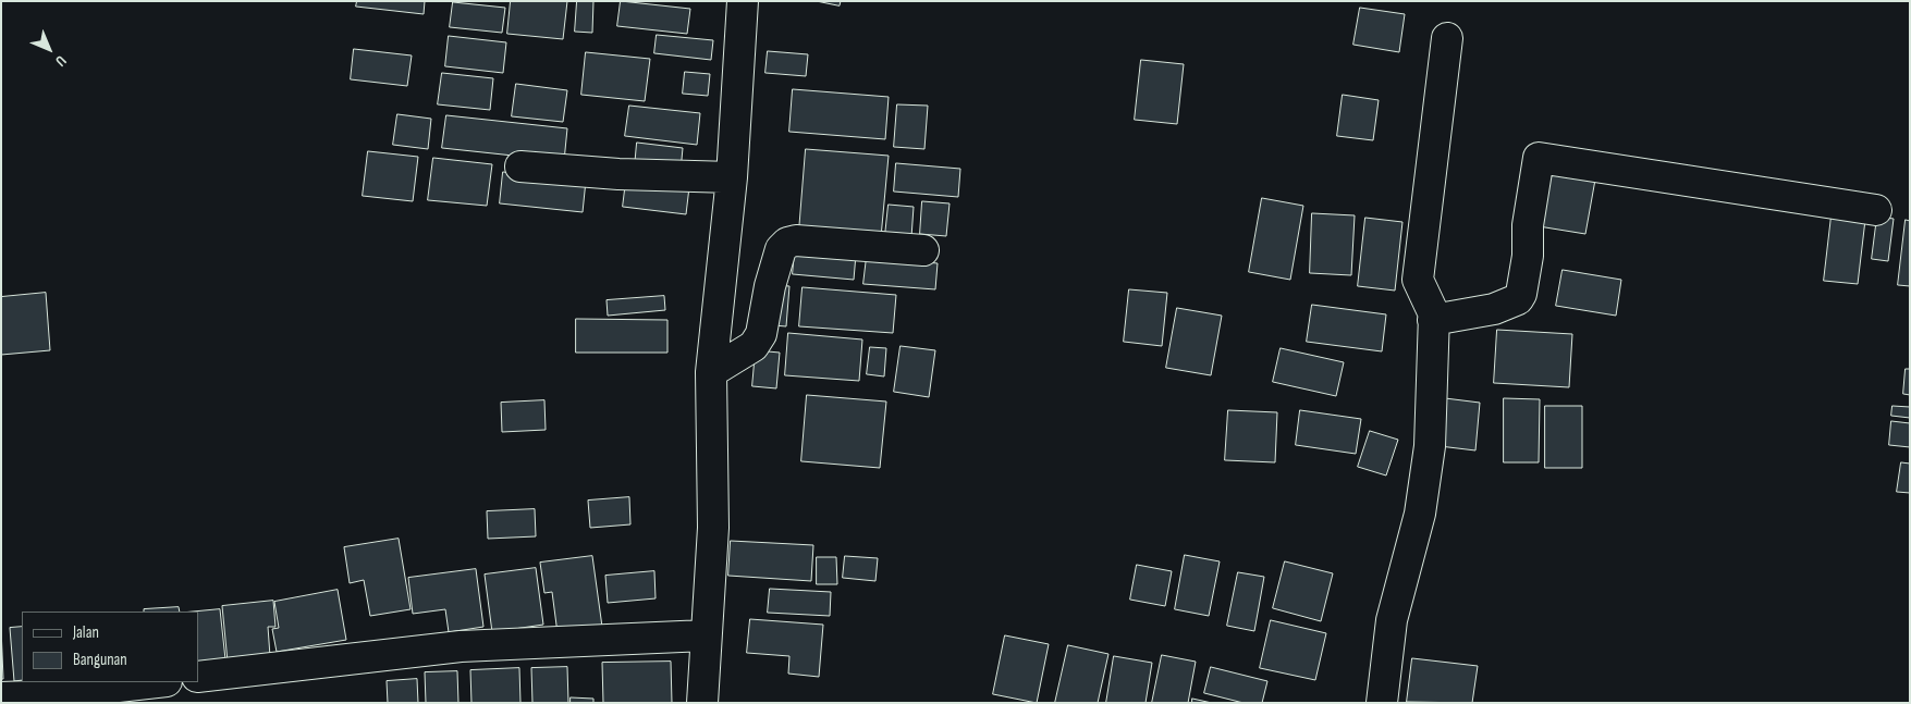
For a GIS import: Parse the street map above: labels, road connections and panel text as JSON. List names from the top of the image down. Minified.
{"legend":["Jalan","Bangunan"],"north":"bottom right"}
